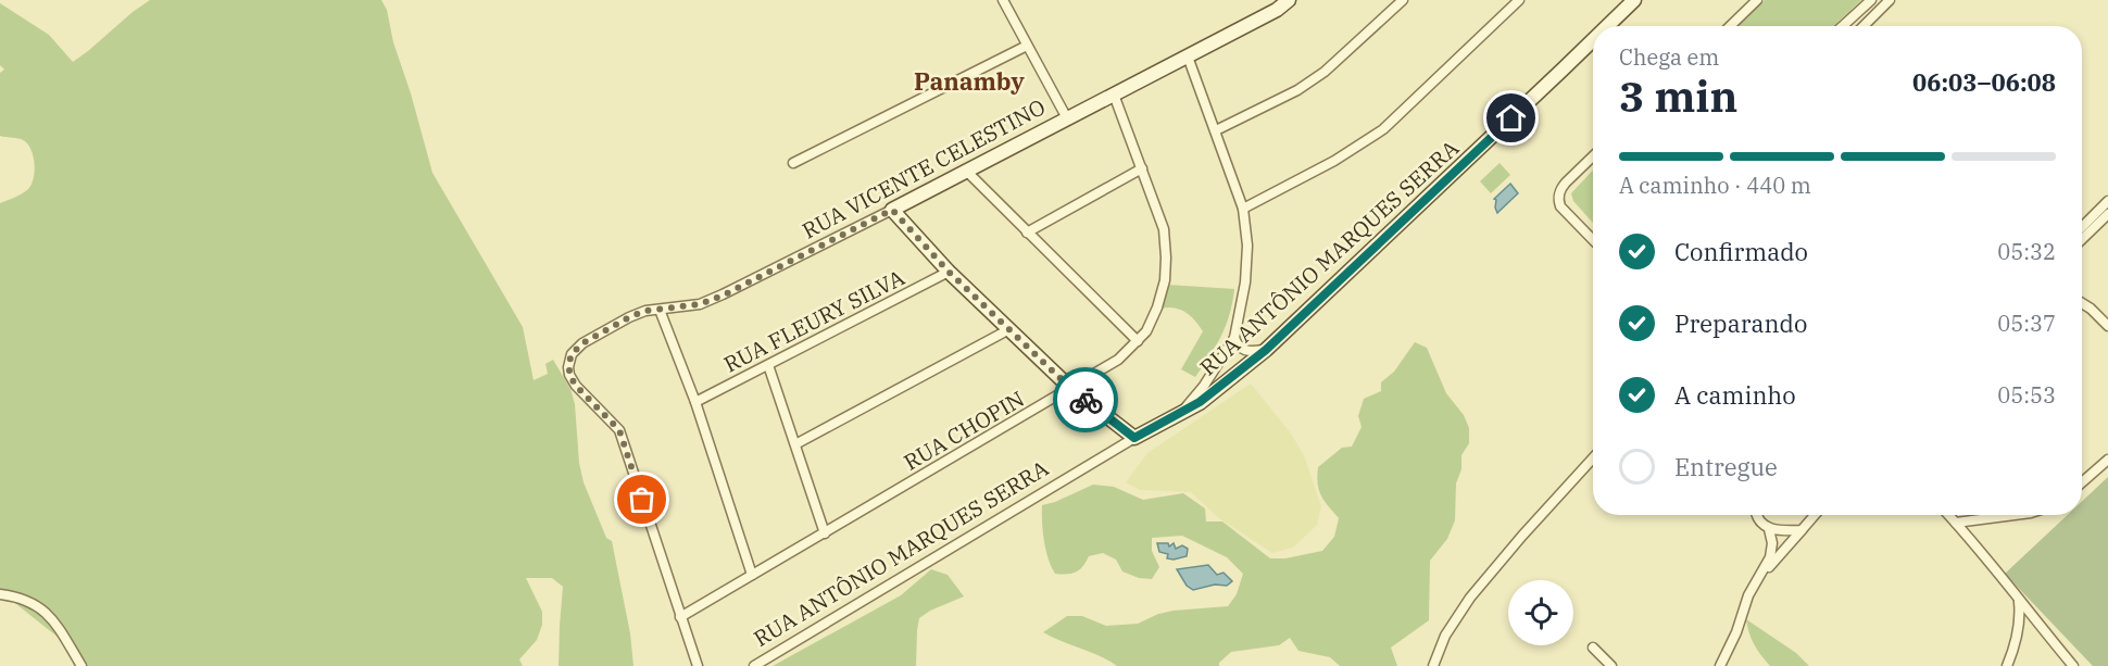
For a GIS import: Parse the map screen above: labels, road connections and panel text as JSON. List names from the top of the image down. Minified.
{"streets":{"street":["RUA VICENTE CELESTINO","RUA ANTÔNIO MARQUES SERRA","RUA FLEURY SILVA","RUA CHOPIN"]},"crossings":[["RUA VICENTE CELESTINO","RUA CHOPIN"]],"districts":["Panamby"],"page":{"heading":["3 min","Chega em","06:03–06:08"],"bar":"A caminho · 440 m","list":[["Confirmado","05:32"],["Preparando","05:37"],["A caminho","05:53"],"Entregue"]}}
